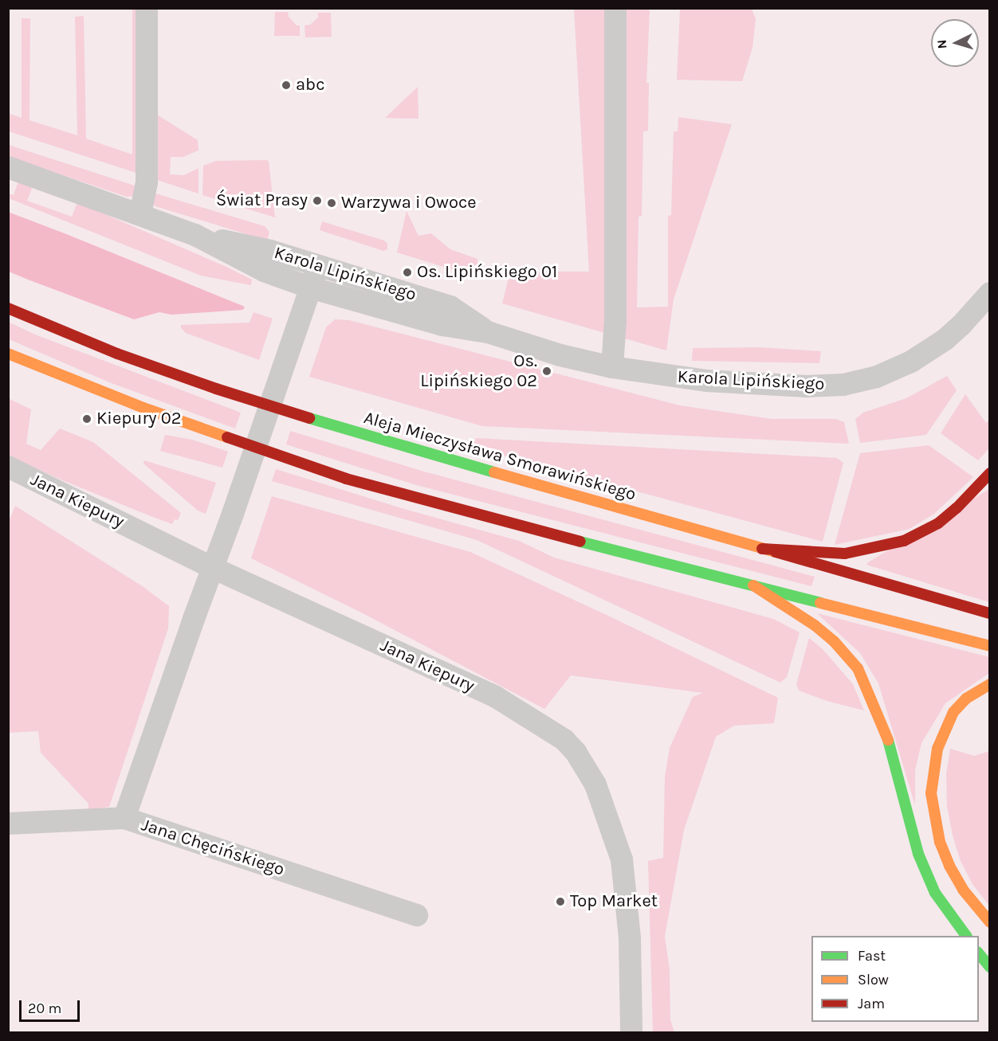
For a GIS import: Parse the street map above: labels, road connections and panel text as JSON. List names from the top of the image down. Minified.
{"streets":{"main road":["Aleja Mieczysława Smorawińskiego"],"street":["Karola Lipińskiego","Jana Kiepury","Jana Chęcińskiego"]},"crossings":[["Karola Lipińskiego","Jana Chęcińskiego"],["Jana Kiepury","Jana Chęcińskiego"]],"places":["abc","Świat Prasy","Warzywa i Owoce","Os. Lipińskiego 01","Os. Lipińskiego 02","Kiepury 02","Top Market"],"legend":["Fast","Slow","Jam"],"scale_bar":"20 m","north":"left"}
